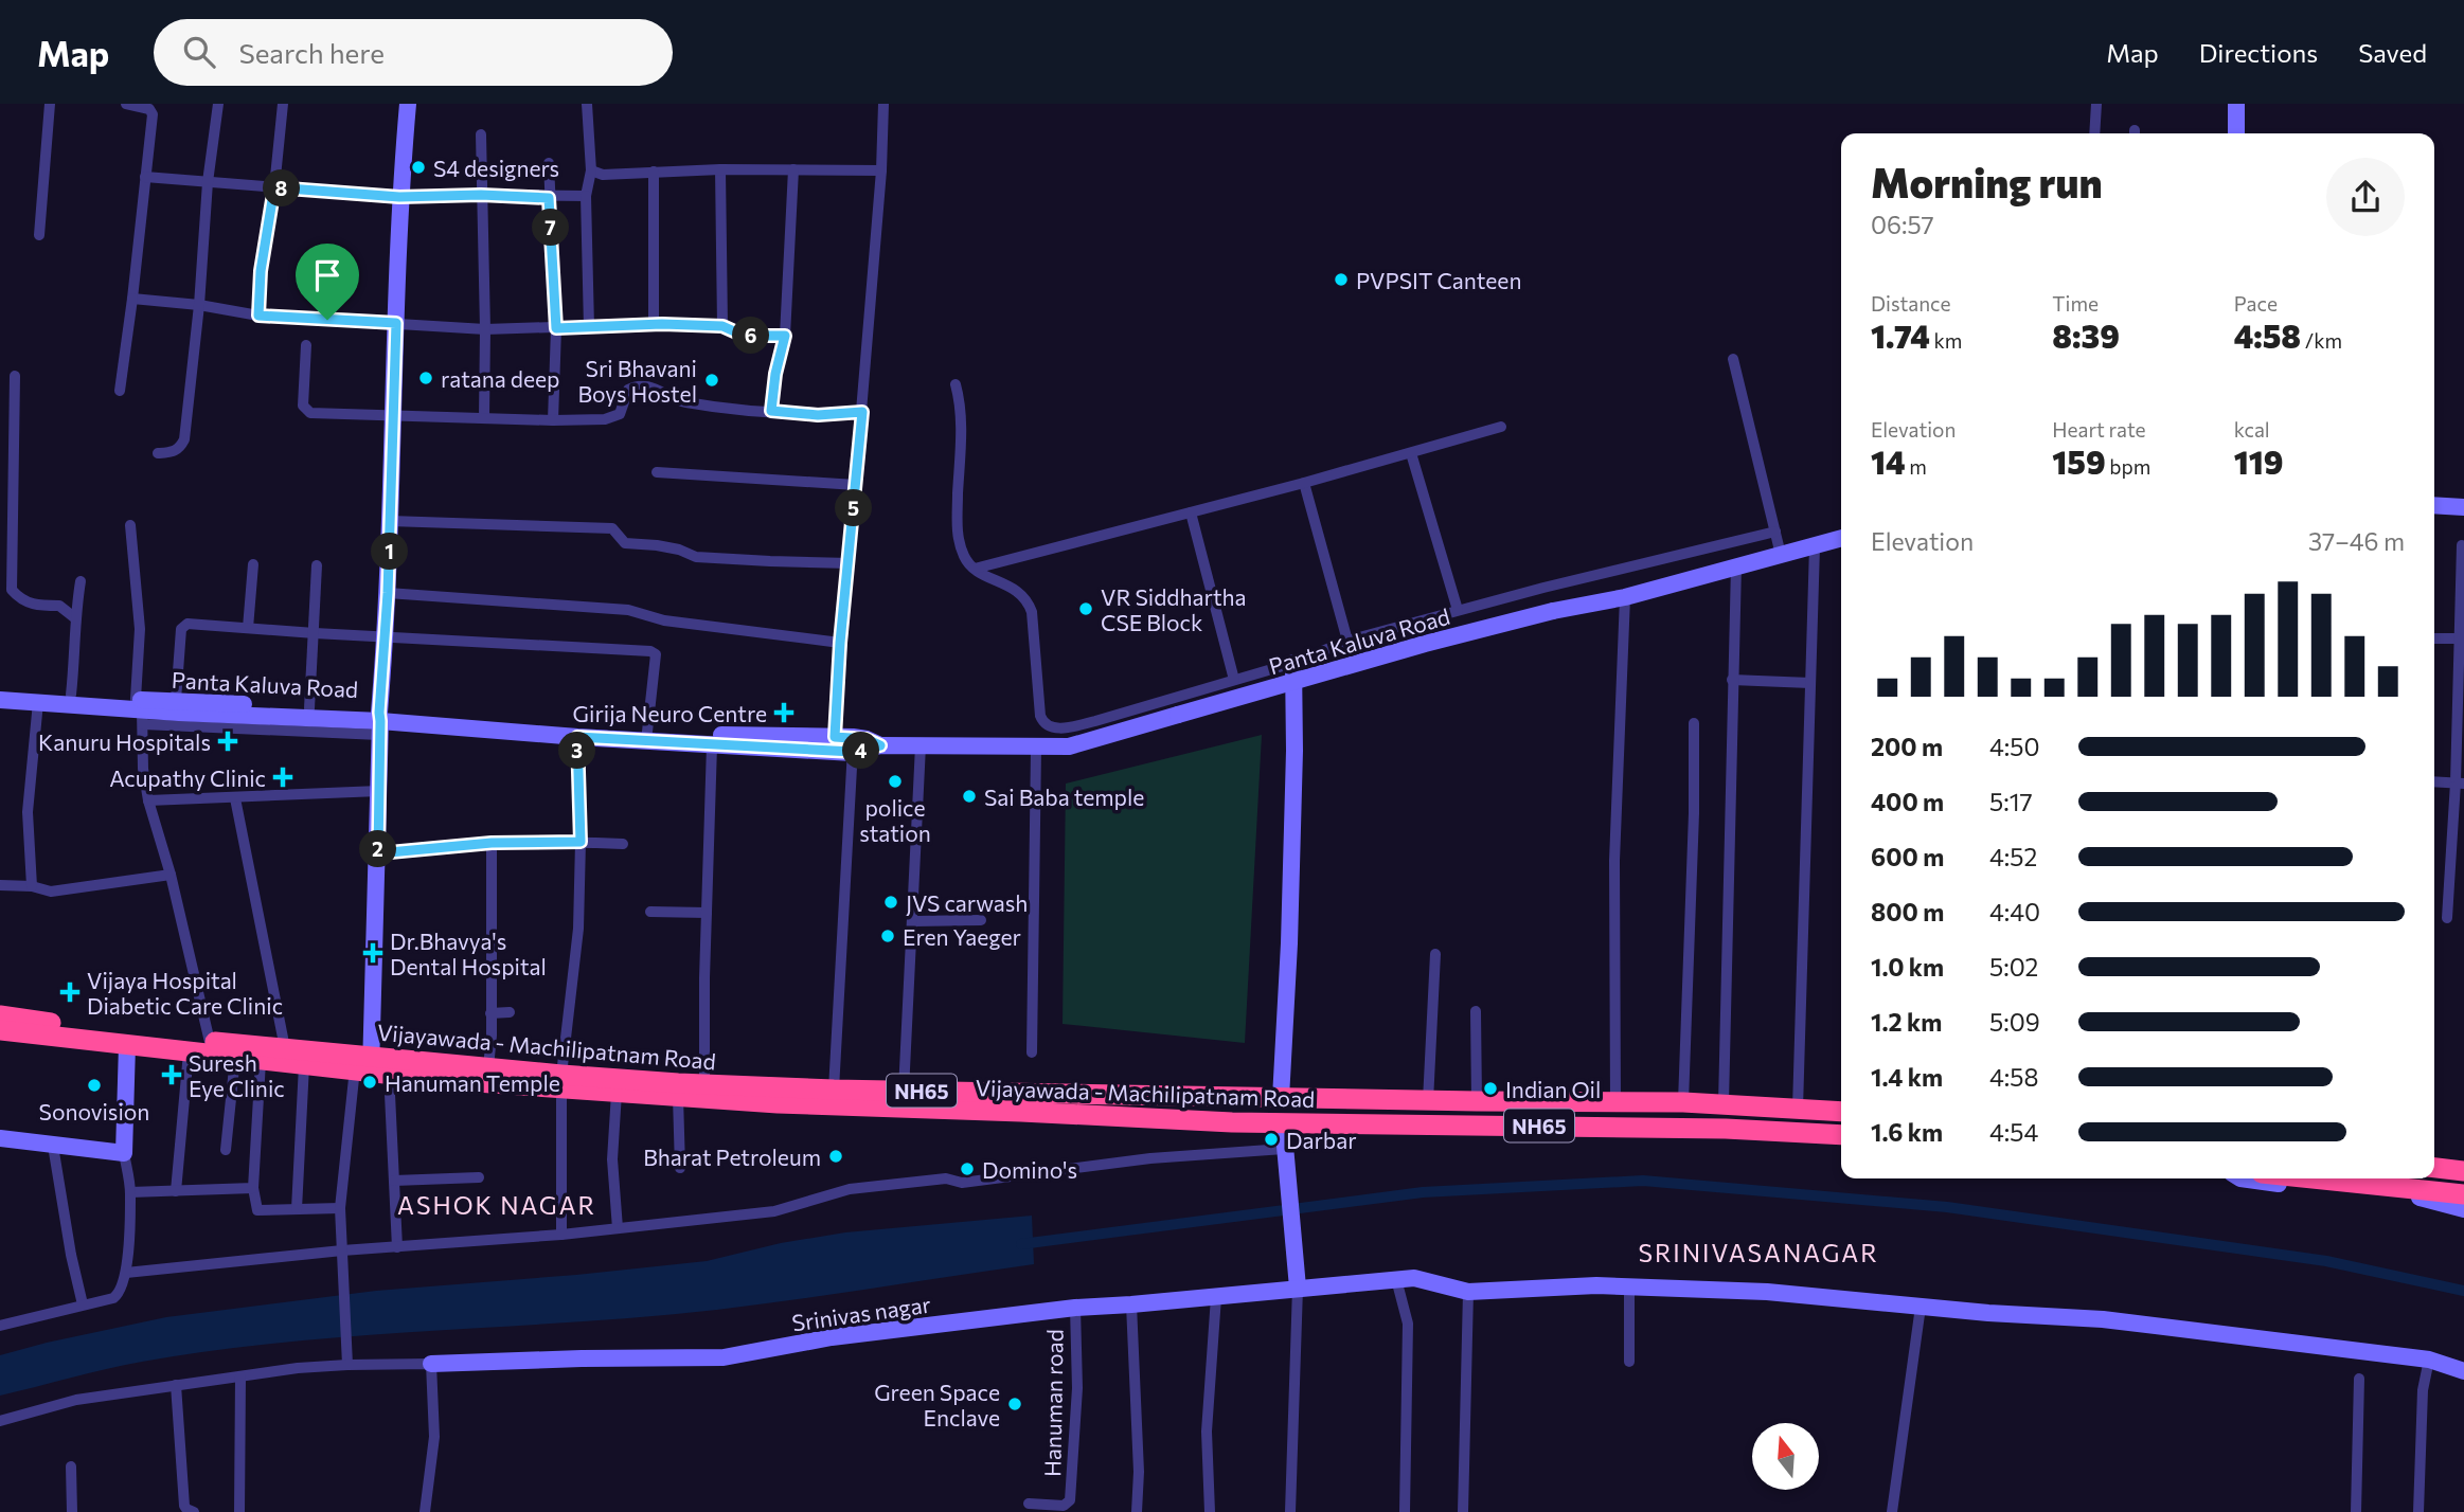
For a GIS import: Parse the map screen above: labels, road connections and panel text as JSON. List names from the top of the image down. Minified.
{"streets":{"highway":["Vijayawada - Machilipatnam Road","NH65"],"street":["Panta Kaluva Road","Srinivas nagar","Hanuman road"]},"crossings":[["Srinivas nagar","Hanuman road"]],"districts":["ASHOK NAGAR","SRINIVASANAGAR"],"places":{"other":["S4 designers","PVPSIT Canteen","ratana deep","Sri Bhavani Boys Hostel","VR Siddhartha CSE Block","police station","Sai Baba temple","JVS carwash","Eren Yaeger","Hanuman Temple","Sonovision","Indian Oil","Darbar","Bharat Petroleum","Domino's","Green Space Enclave"],"health":["Girija Neuro Centre","Kanuru Hospitals","Acupathy Clinic","Dr.Bhavya's Dental Hospital","Vijaya Hospital Diabetic Care Clinic","Suresh Eye Clinic"]},"north":"top","page":{"header":"Map","search":"Search here","nav":["Map","Directions","Saved"],"heading":["Morning run","06:57"],"pins":["8","7","6","5","1","3","4","2"],"stats":[["Distance","1.74 km"],["Time","8:39"],["Pace","4:58 /km"],["Elevation","14 m"],["Heart rate","159 bpm"],["kcal","119"]],"chart":["Elevation","37–46 m"],"list":[{"name":"200 m","note":"4:50"},{"name":"400 m","note":"5:17"},{"name":"600 m","note":"4:52"},{"name":"800 m","note":"4:40"},{"name":"1.0 km","note":"5:02"},{"name":"1.2 km","note":"5:09"},{"name":"1.4 km","note":"4:58"},{"name":"1.6 km","note":"4:54"}]}}
